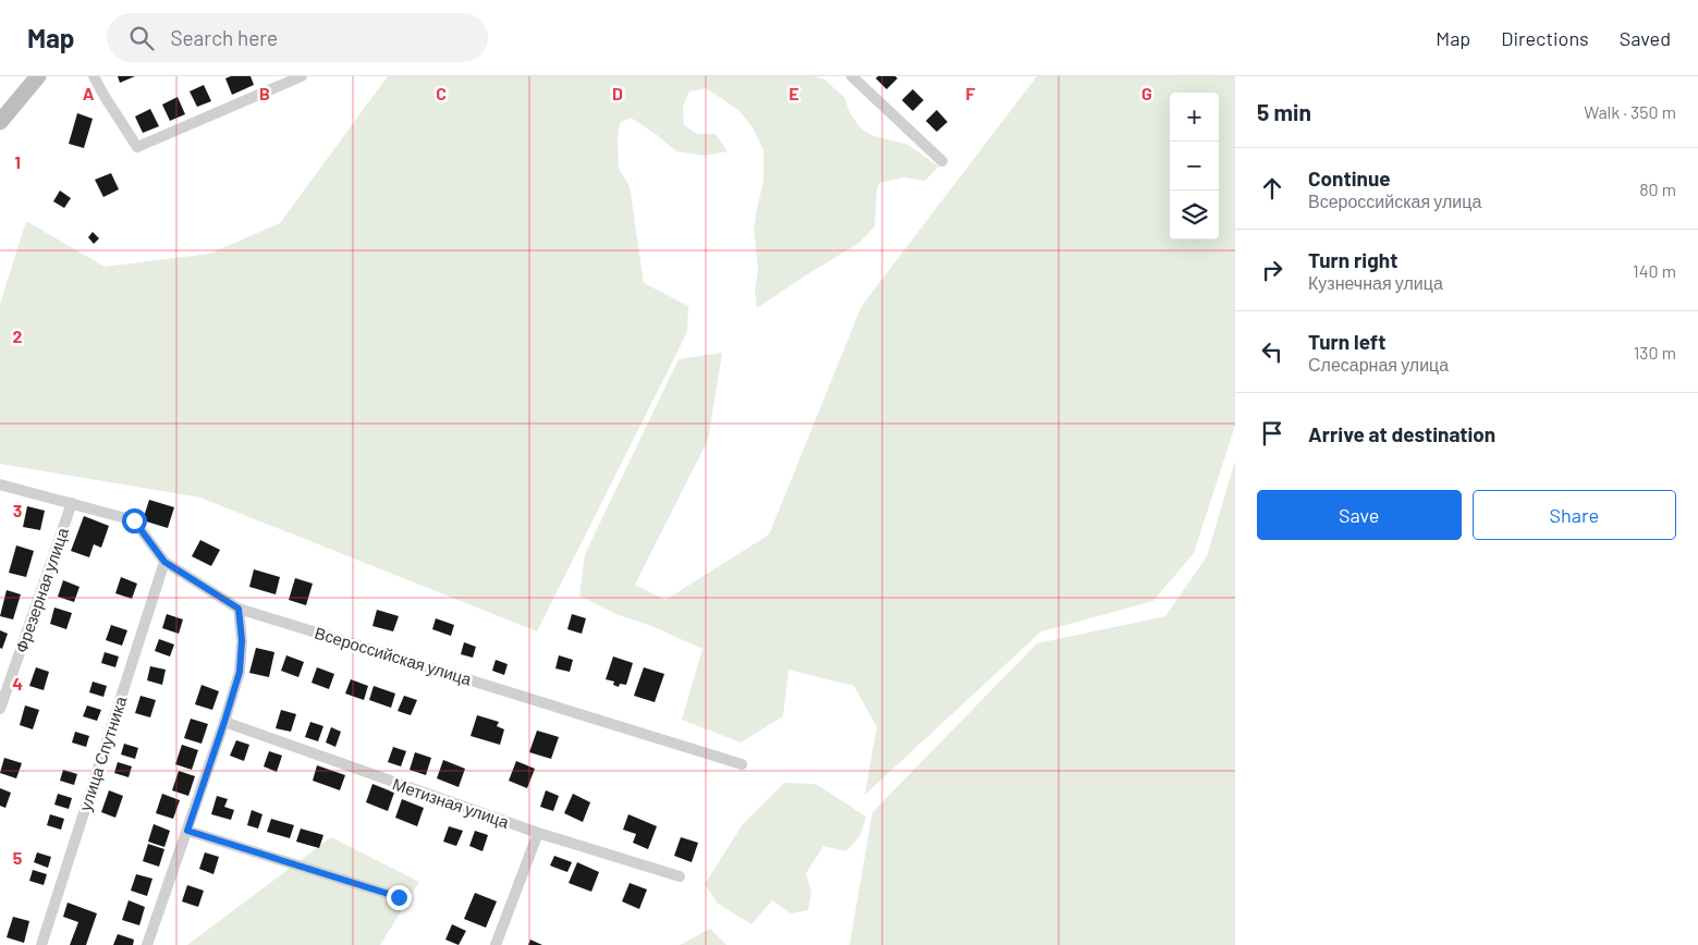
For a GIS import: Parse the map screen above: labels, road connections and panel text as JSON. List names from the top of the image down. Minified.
{"streets":{"street":["Фрезерная улица","Всероссийская улица","улица Спутника","Метизная улица"]},"crossings":[["Фрезерная улица","Всероссийская улица"],["Всероссийская улица","улица Спутника"]],"page":{"header":"Map","search":"Search here","nav":["Map","Directions","Saved"],"heading":["5 min","Walk · 350 m"],"map_buttons":["+","−"],"list":[["Continue","Всероссийская улица","80 m"],["Turn right","Кузнечная улица","140 m"],["Turn left","Слесарная улица","130 m"],"Arrive at destination"],"buttons":["Save","Share"]},"grid":{"columns":["A","B","C","D","E","F","G"],"rows":["1","2","3","4","5"]}}
